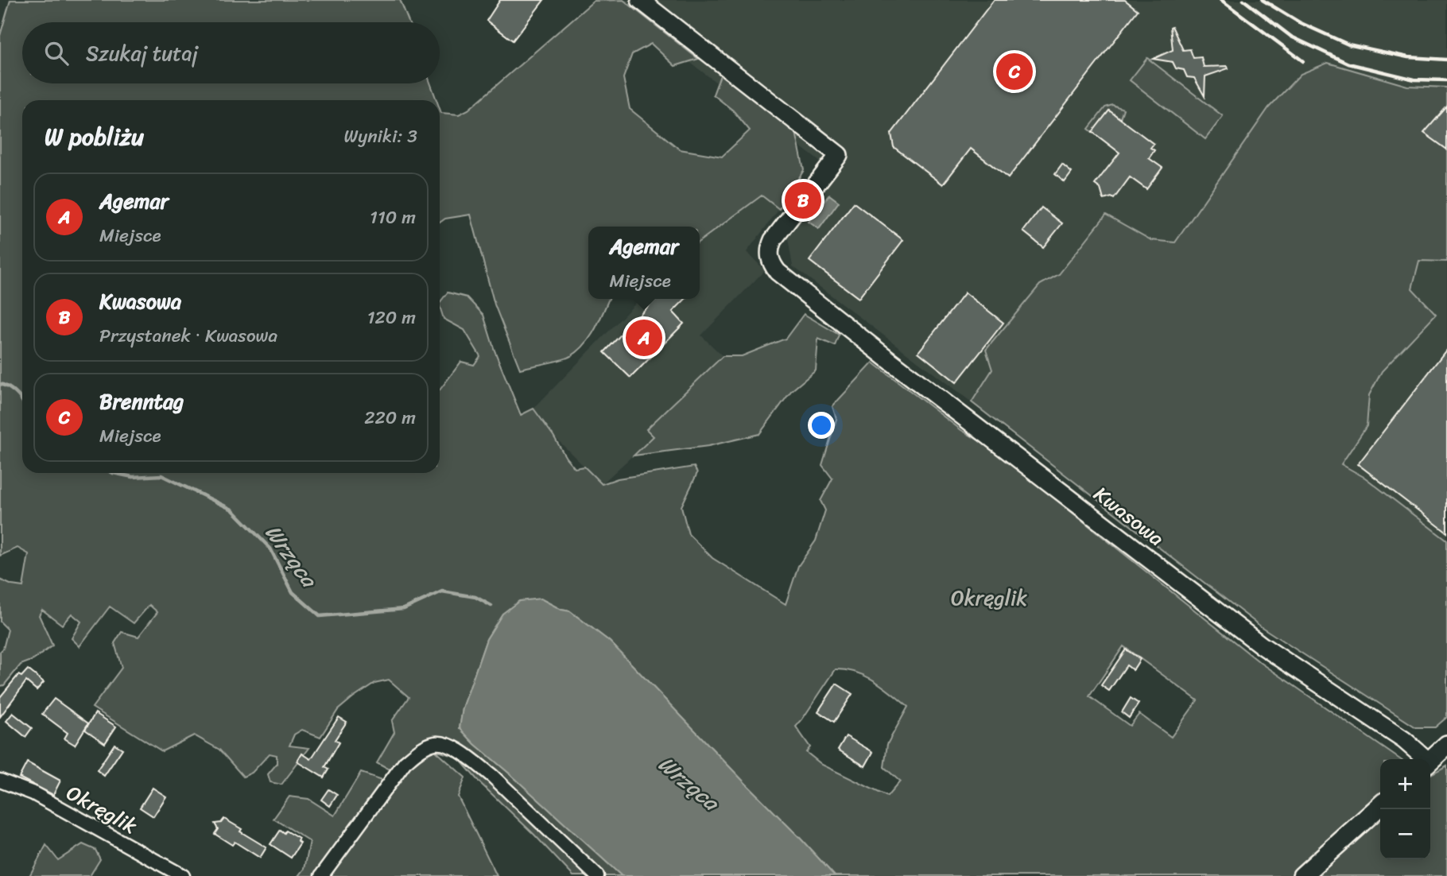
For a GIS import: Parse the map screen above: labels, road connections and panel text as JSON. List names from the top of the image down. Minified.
{"streets":{"street":["Kwasowa","Okręglik"]},"water":["Wrząca"],"parks":["Okręglik"],"page":{"search":"Szukaj tutaj","pins":["C","B","A"],"heading":["W pobliżu","Wyniki: 3"],"list":[{"mark":"A","name":"Agemar","note":"Miejsce","value":"110 m"},{"mark":"B","name":"Kwasowa","note":"Przystanek · Kwasowa","value":"120 m"},{"mark":"C","name":"Brenntag","note":"Miejsce","value":"220 m"}],"popup":["Agemar","Miejsce"],"map_buttons":["+","−"]}}
